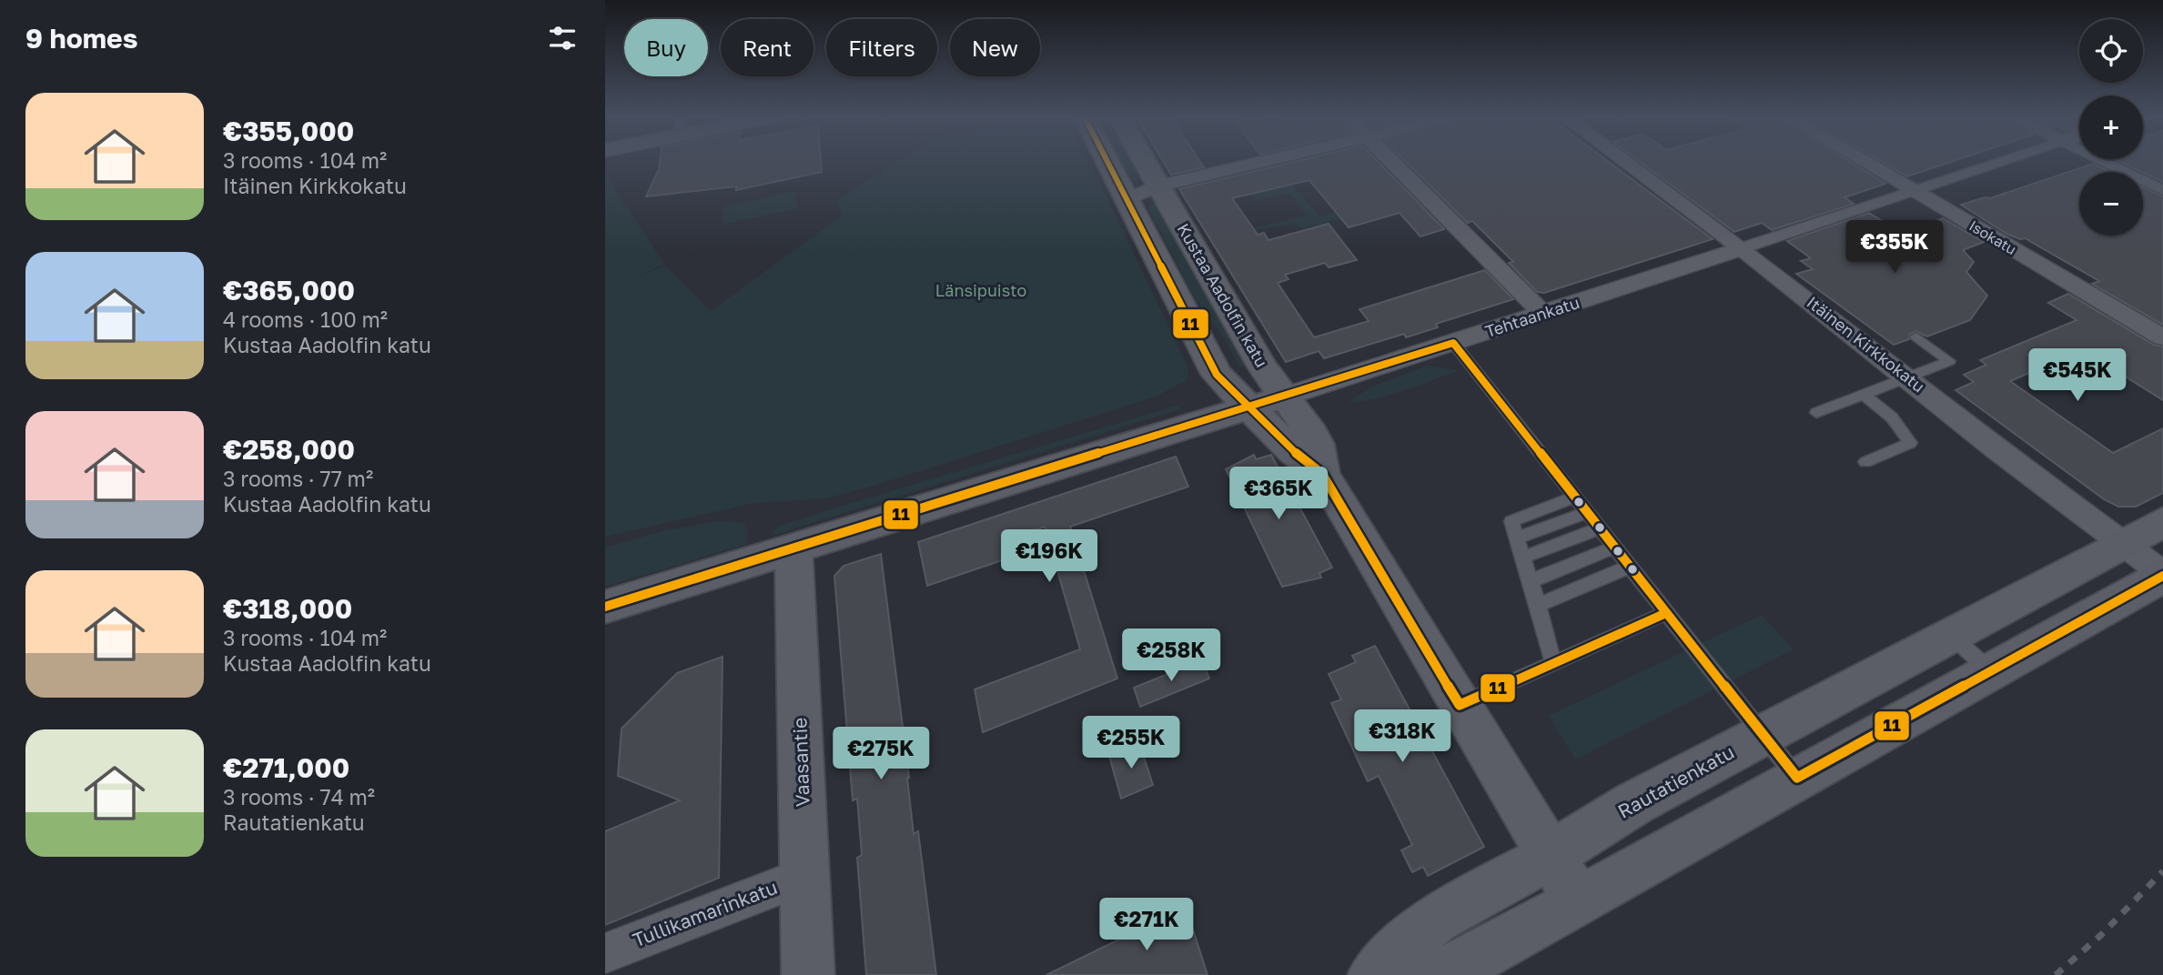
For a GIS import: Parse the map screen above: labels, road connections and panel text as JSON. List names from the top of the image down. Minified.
{"streets":{"main road":["Kustaa Aadolfin katu","Tehtaankatu","Vaasantie","Rautatienkatu"],"street":["Isokatu","Itäinen Kirkkokatu","Tullikamarinkatu"]},"crossings":[["Isokatu","Tehtaankatu"],["Kustaa Aadolfin katu","Tehtaankatu"],["Kustaa Aadolfin katu","Rautatienkatu"],["Tehtaankatu","Itäinen Kirkkokatu"],["Tehtaankatu","Vaasantie"],["Itäinen Kirkkokatu","Rautatienkatu"],["Vaasantie","Tullikamarinkatu"]],"parks":["Länsipuisto"],"lines":["transit line 11"],"page":{"heading":"9 homes","map_buttons":["+","−"],"chip":["Buy","Rent","Filters","New"],"list":[{"name":"€355,000","note":"3 rooms · 104 m² · Itäinen Kirkkokatu"},{"name":"€365,000","note":"4 rooms · 100 m² · Kustaa Aadolfin katu"},{"name":"€258,000","note":"3 rooms · 77 m² · Kustaa Aadolfin katu"},{"name":"€318,000","note":"3 rooms · 104 m² · Kustaa Aadolfin katu"},{"name":"€271,000","note":"3 rooms · 74 m² · Rautatienkatu"}],"price":["€355K","€545K","€365K","€196K","€258K","€318K","€255K","€275K","€271K"]}}
